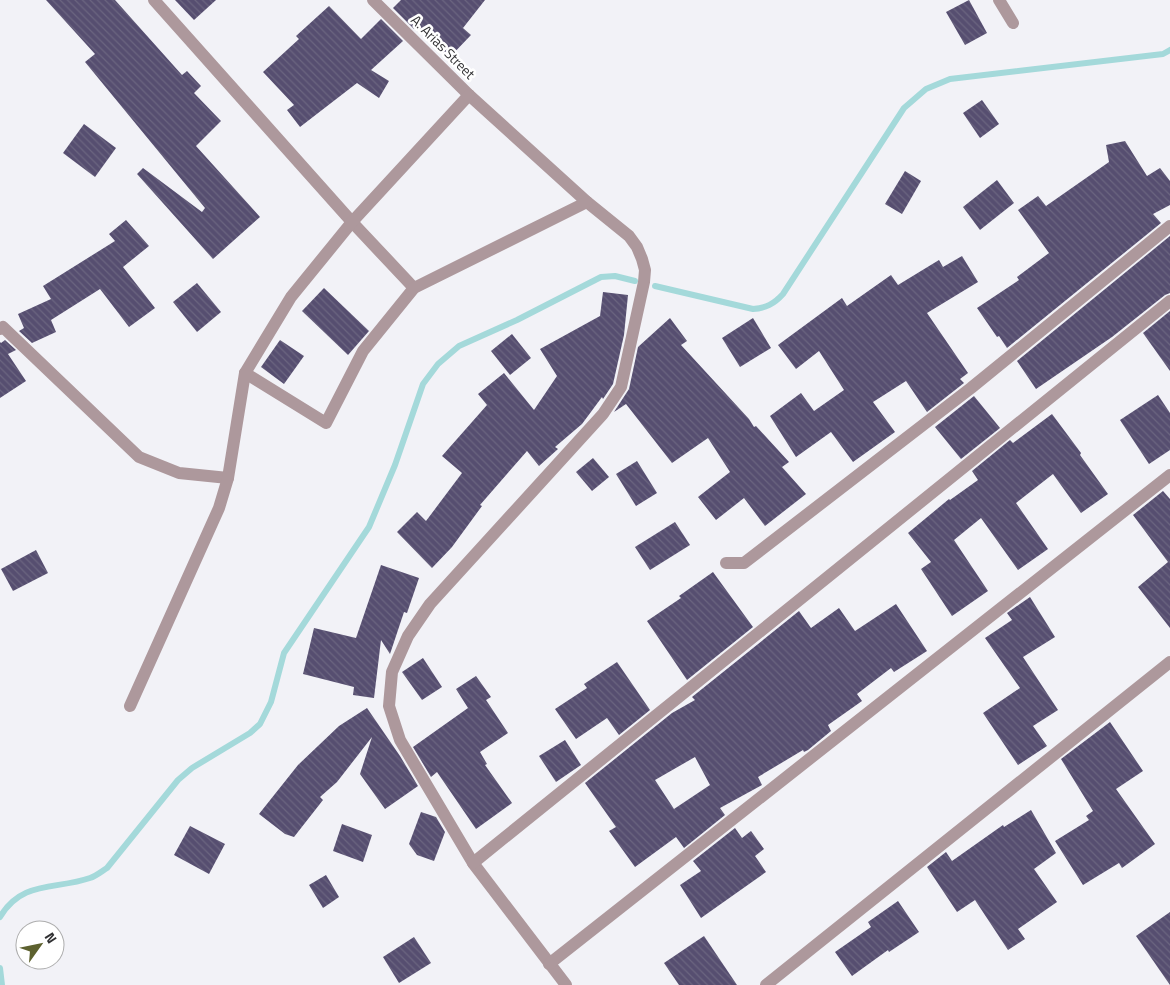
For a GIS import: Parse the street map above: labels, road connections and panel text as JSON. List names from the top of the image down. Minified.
{"streets":{"street":["A. Arias Street"]},"north":"top right"}
